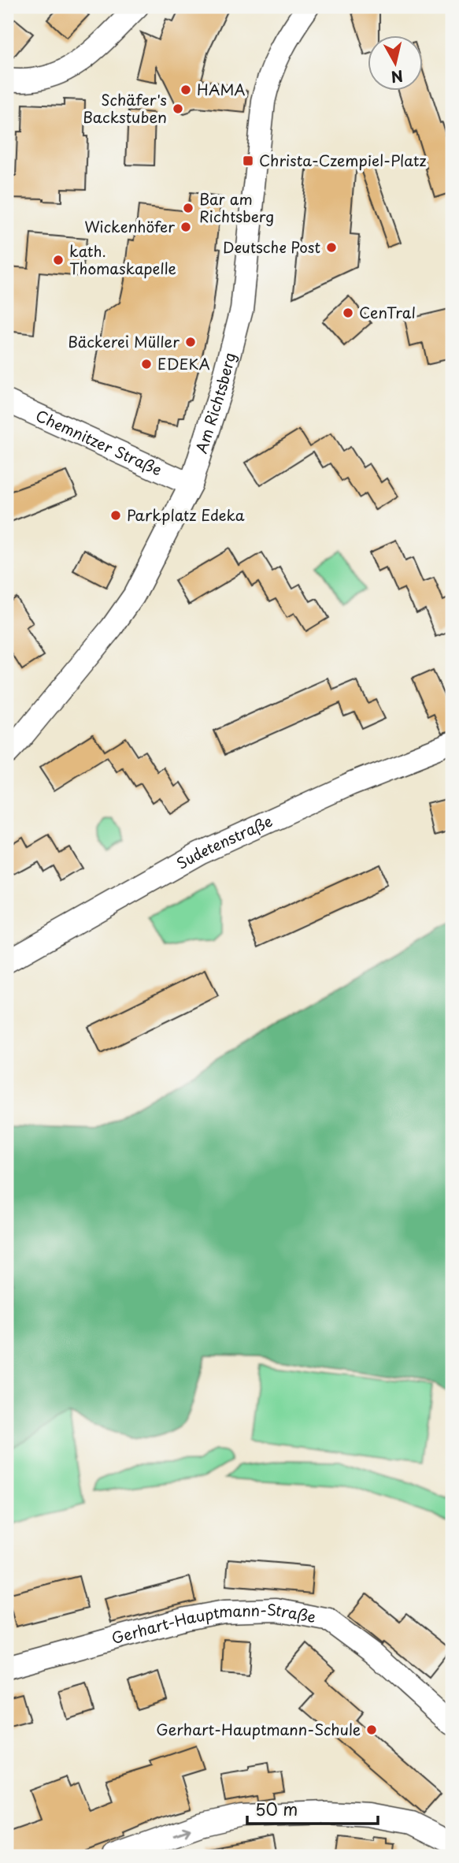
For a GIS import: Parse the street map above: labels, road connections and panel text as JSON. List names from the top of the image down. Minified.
{"streets":{"street":["Am Richtsberg","Chemnitzer Straße","Sudetenstraße","Gerhart-Hauptmann-Straße"]},"crossings":[["Am Richtsberg","Chemnitzer Straße"]],"places":{"other":["HAMA","Schäfer's Backstuben","Bar am Richtsberg","Wickenhöfer","Deutsche Post","kath. Thomaskapelle","CenTral","Bäckerei Müller","EDEKA","Parkplatz Edeka","Gerhart-Hauptmann-Schule"],"transit":["Christa-Czempiel-Platz"]},"scale_bar":"50 m","north":"bottom"}
